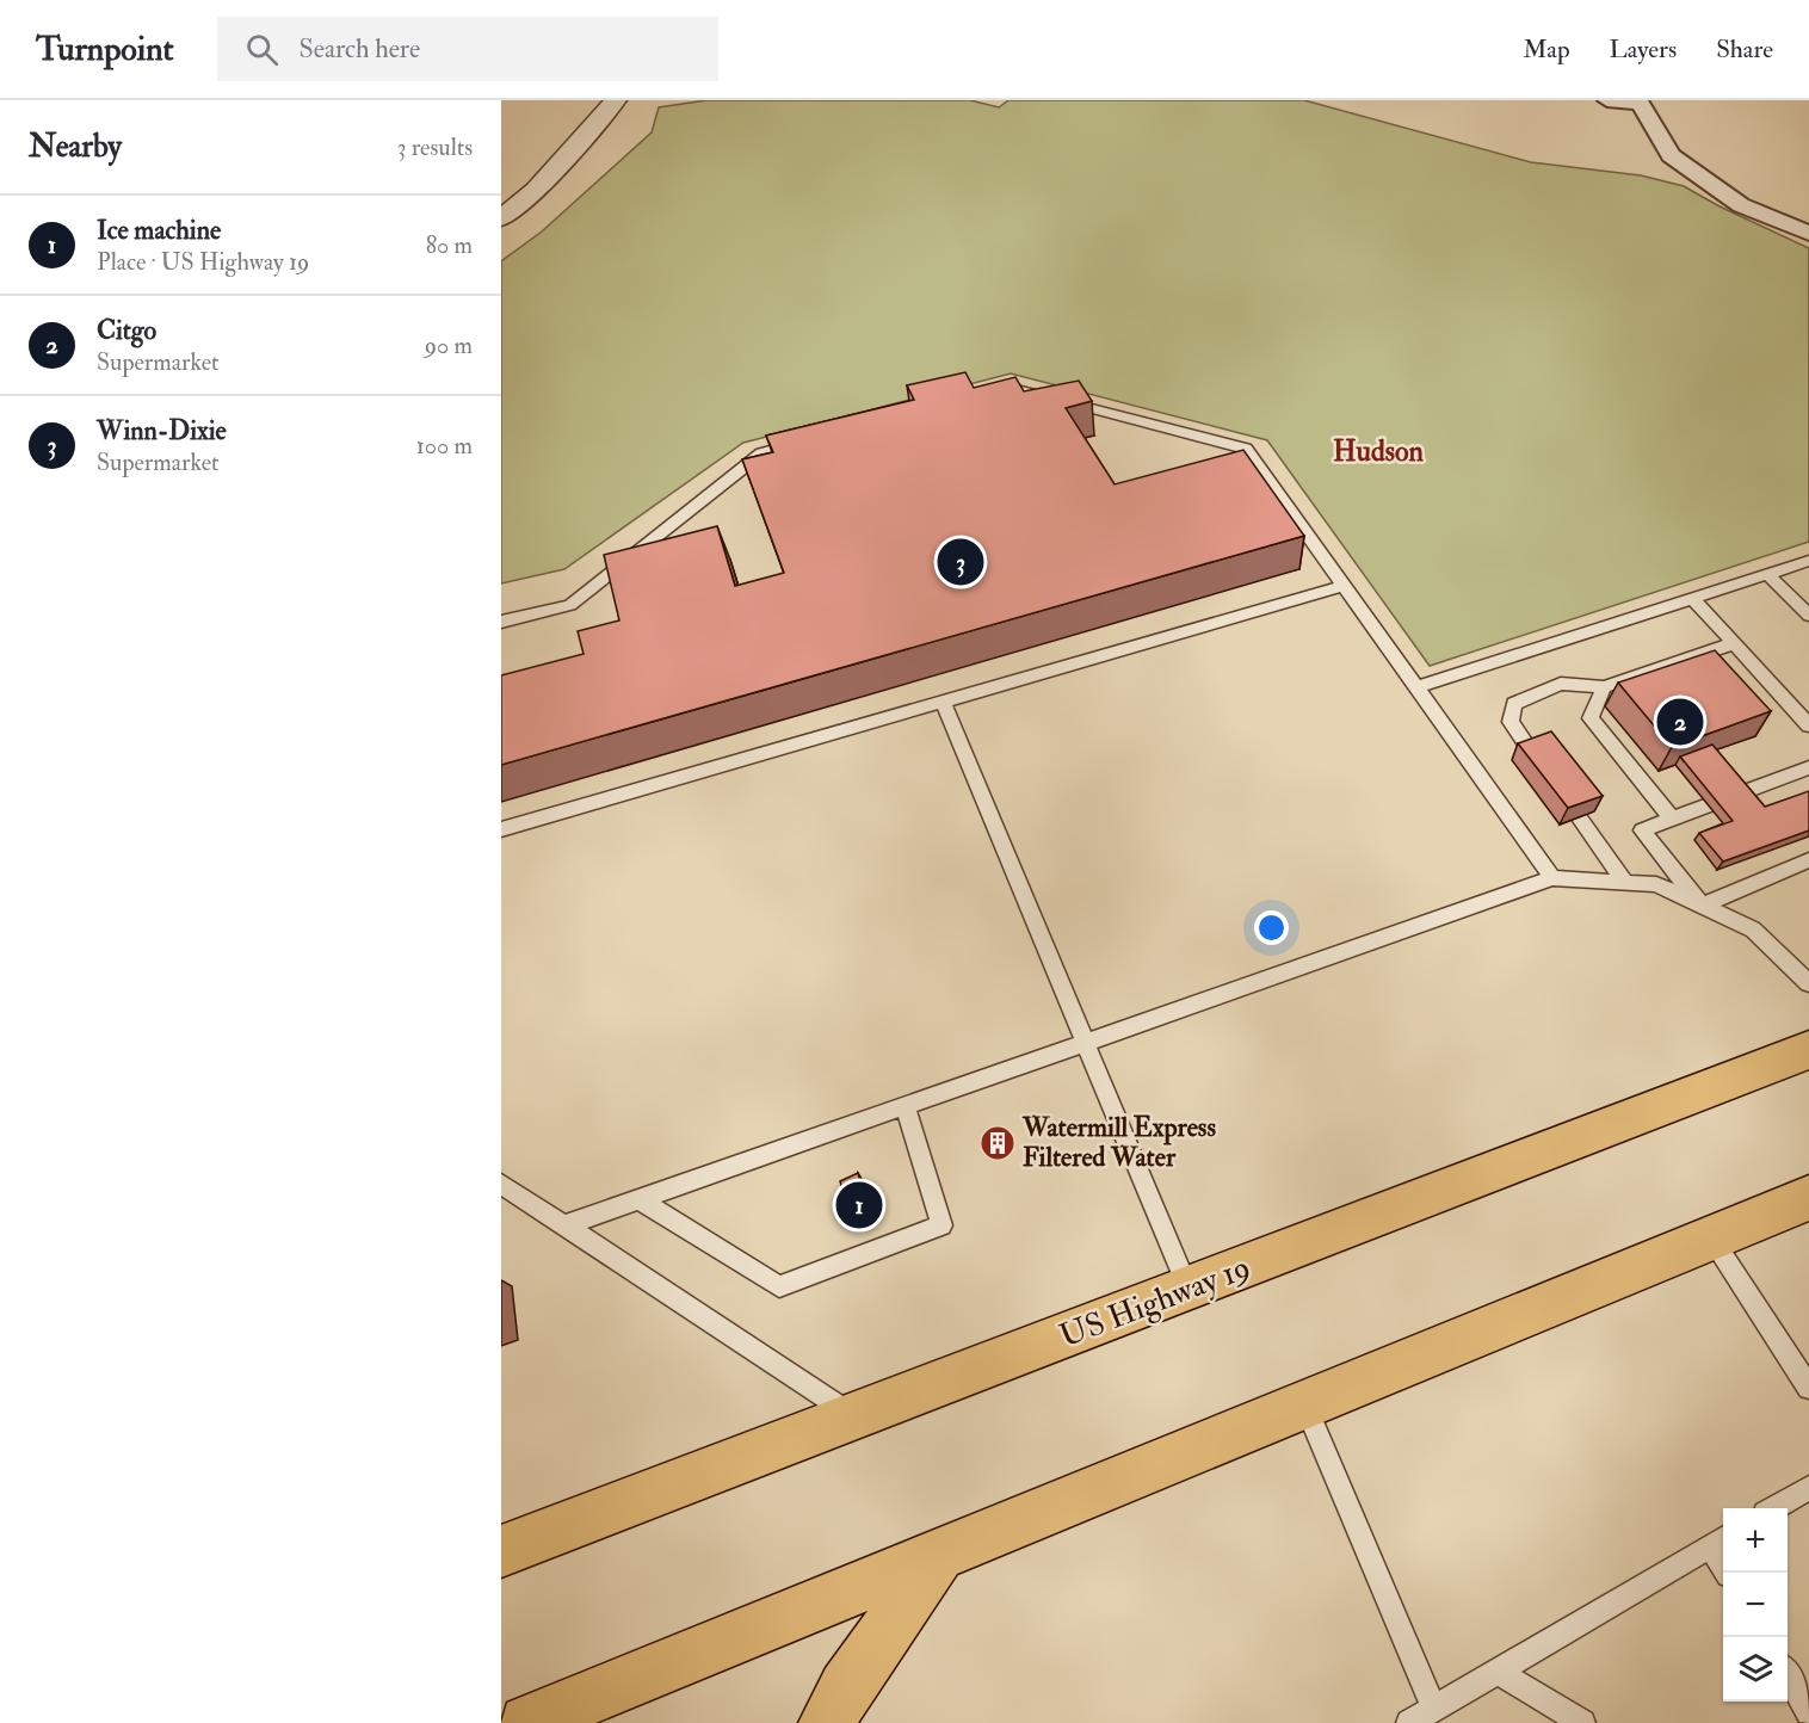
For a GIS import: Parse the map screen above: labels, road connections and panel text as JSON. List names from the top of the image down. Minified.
{"streets":{"highway":["US Highway 19"]},"districts":["Hudson"],"places":{"building":["Watermill Express Filtered Water"]},"page":{"header":"Turnpoint","search":"Search here","nav":["Map","Layers","Share"],"heading":["Nearby","3 results"],"list":[{"mark":"1","name":"Ice machine","note":"Place · US Highway 19","value":"80 m"},{"mark":"2","name":"Citgo","note":"Supermarket","value":"90 m"},{"mark":"3","name":"Winn-Dixie","note":"Supermarket","value":"100 m"}],"pins":["3","2","1"],"map_buttons":["+","−"]}}
